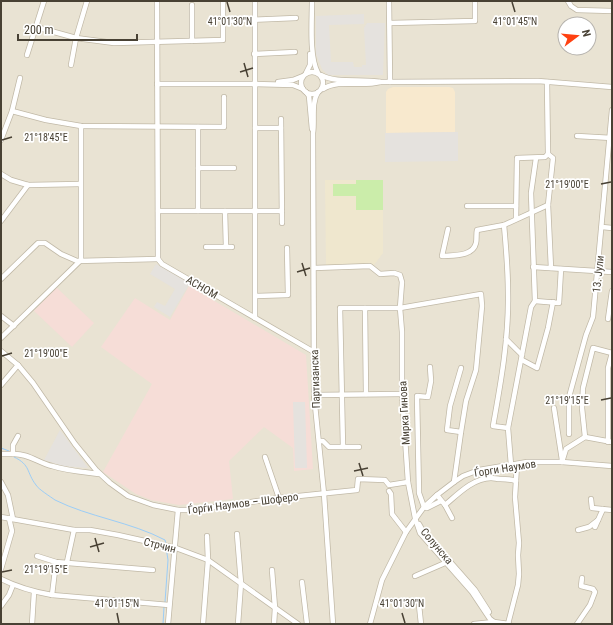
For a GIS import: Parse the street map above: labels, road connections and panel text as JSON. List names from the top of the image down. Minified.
{"streets":{"street":["13. Јули","АСНОМ","Партизанска","Мирка Гинова","Ѓорги Наумов","Ѓорѓи Наумов – Шоферо","Стрчин","Солунска"]},"crossings":[["АСНОМ","Партизанска"],["Партизанска","Мирка Гинова"],["Партизанска","Ѓорѓи Наумов – Шоферо"],["Мирка Гинова","Ѓорги Наумов"],["Мирка Гинова","Ѓорѓи Наумов – Шоферо"],["Мирка Гинова","Солунска"],["Ѓорги Наумов","Солунска"]],"scale_bar":"200 m","north":"right","coordinates":["41°01'30\"N","41°01'45\"N","21°18'45\"E","21°19'00\"E","21°19'15\"E","41°01'15\"N"]}
